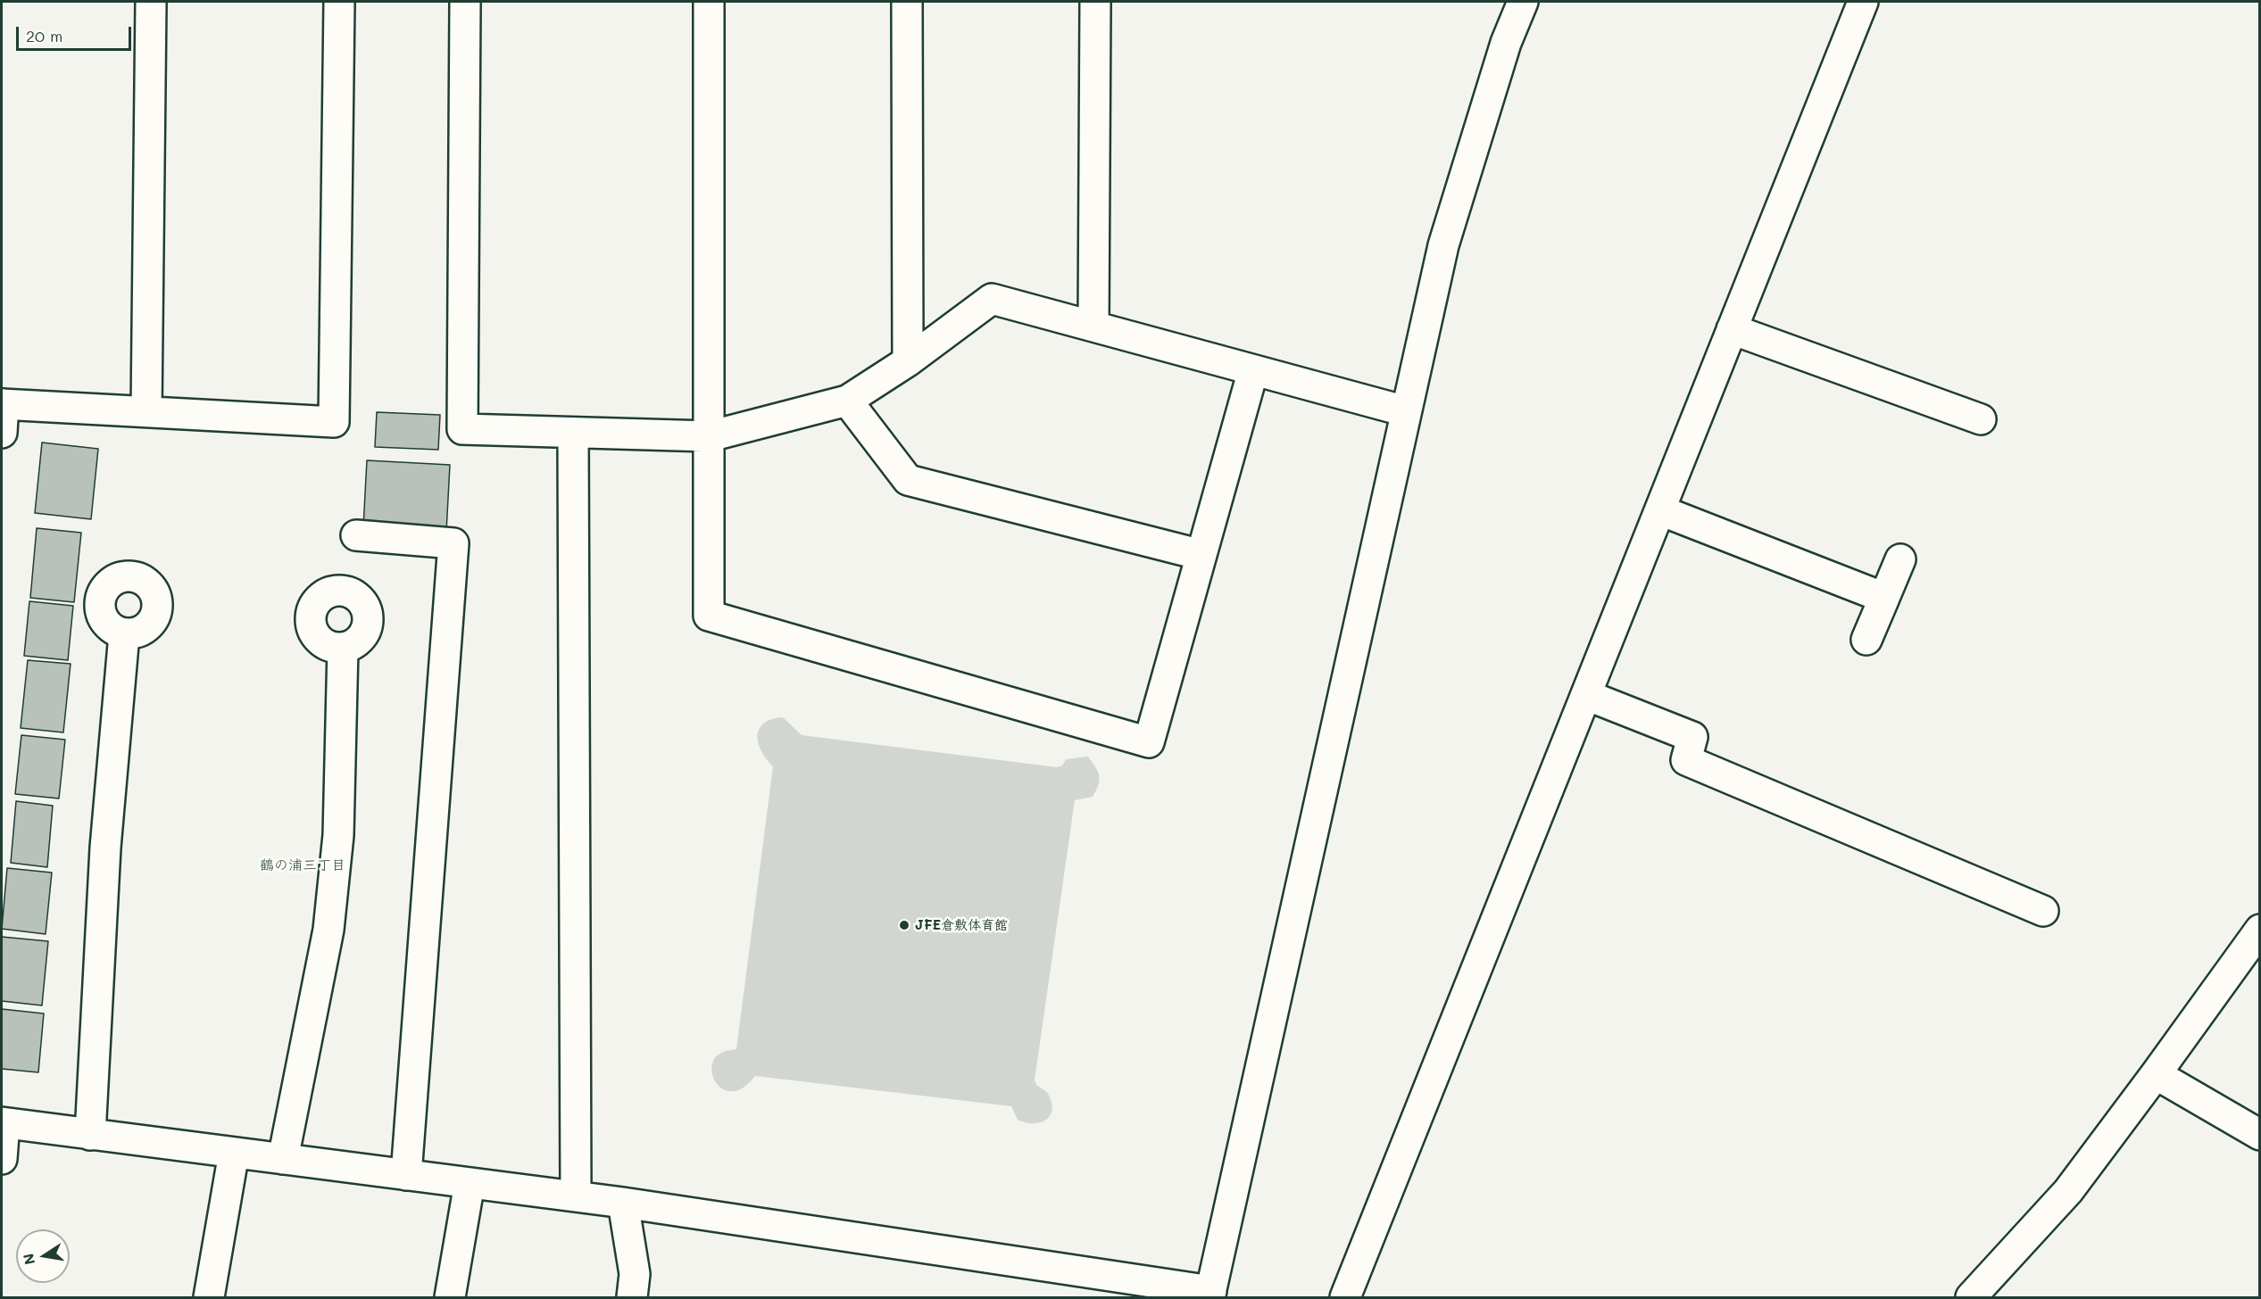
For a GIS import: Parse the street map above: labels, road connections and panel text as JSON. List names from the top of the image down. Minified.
{"districts":["鶴の浦三丁目"],"places":["JFE倉敷体育館"],"scale_bar":"20 m","north":"left"}
